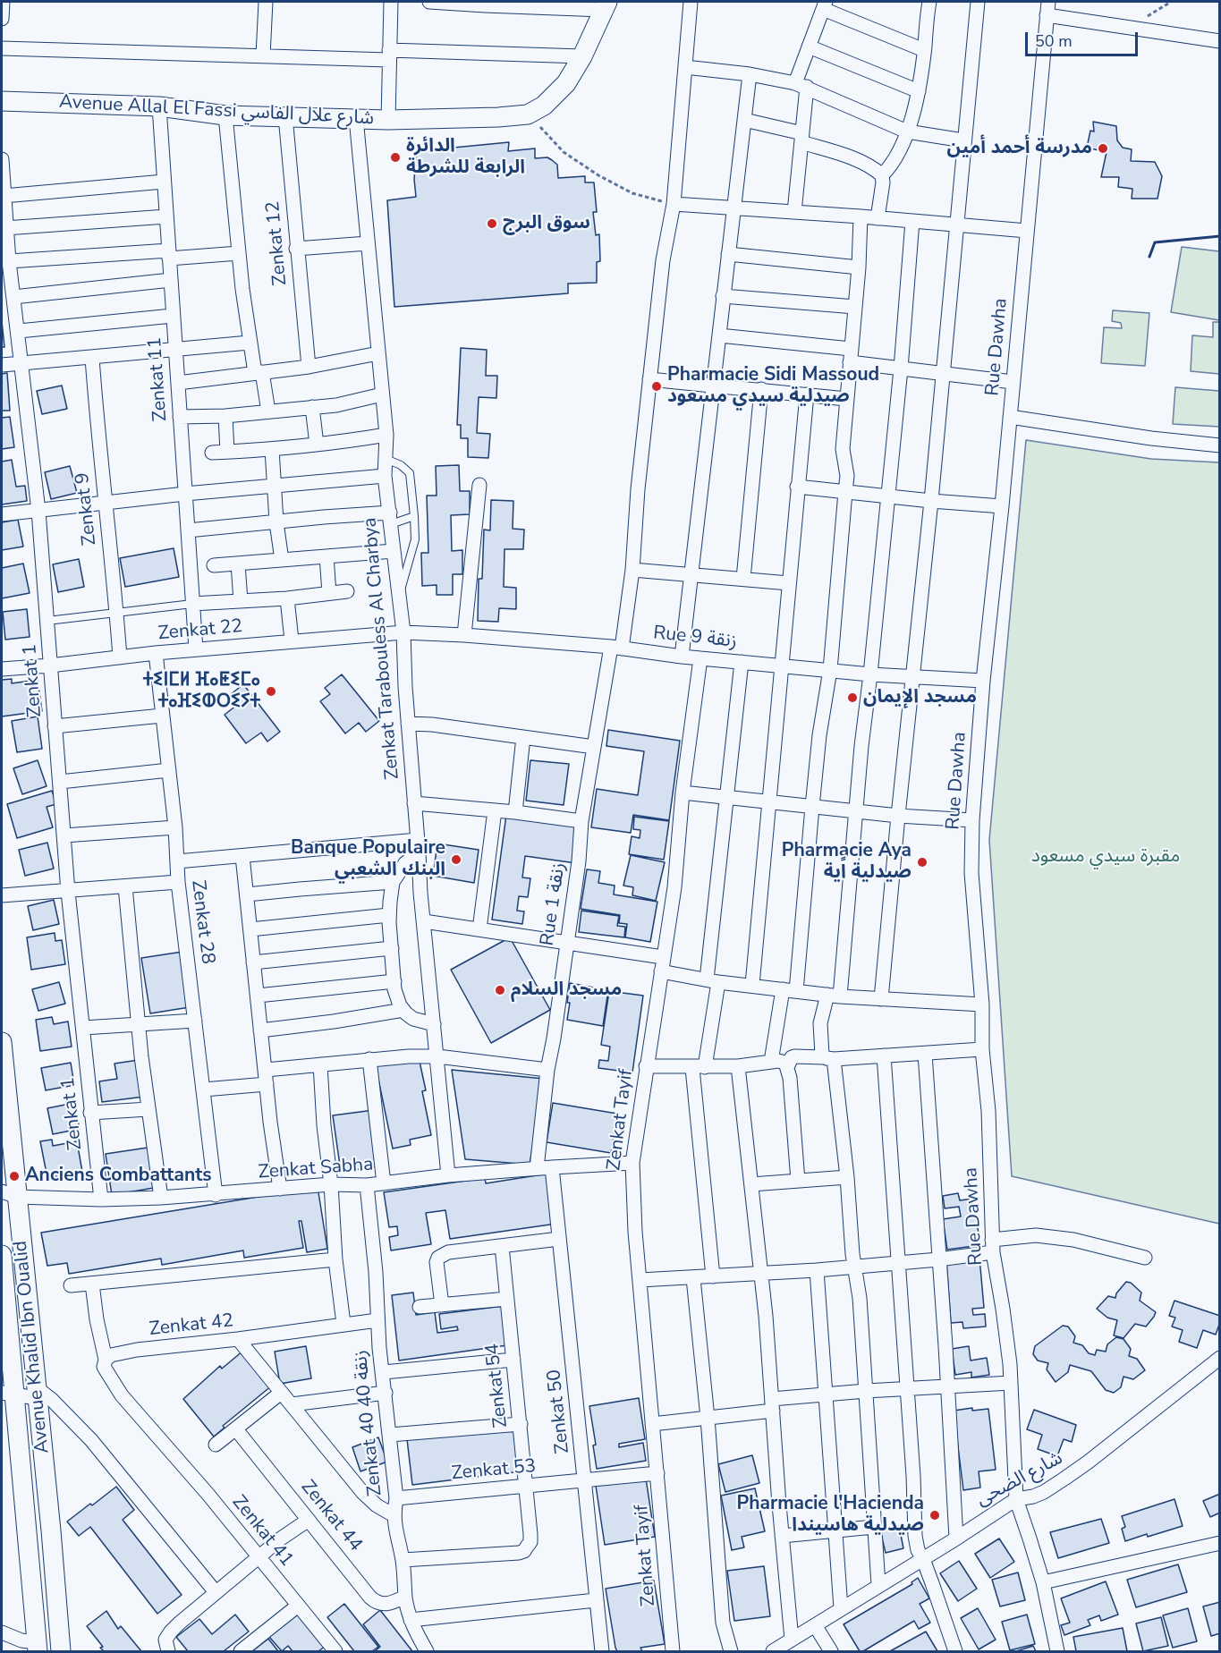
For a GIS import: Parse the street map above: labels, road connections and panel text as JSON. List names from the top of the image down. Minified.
{"streets":{"main road":["Avenue Allal El Fassi شارع علال الفاسي","Avenue Khalid Ibn Oualid"],"street":["Zenkat 12","Rue Dawha","Zenkat 11","Zenkat 9","Zenkat 22","Rue 9 زنقة","Zenkat Tarabouless Al Charbya","Zenkat 1","Rue 1 زنقة","Zenkat 28","Zenkat Tayif","Zenkat Sabha","Zenkat 42","Zenkat 54","Zenkat 50","Zenkat 40 زنقة 40","Zenkat 53","شارع الضحى","Zenkat 44","Zenkat 41"]},"crossings":[["Avenue Allal El Fassi شارع علال الفاسي","Zenkat 12"],["Avenue Allal El Fassi شارع علال الفاسي","Zenkat 11"],["Avenue Allal El Fassi شارع علال الفاسي","Zenkat Tarabouless Al Charbya"],["Rue Dawha","Rue 9 زنقة"],["Rue Dawha","شارع الضحى"],["Zenkat 11","Zenkat 22"],["Zenkat 9","Zenkat 22"],["Zenkat 22","Rue 9 زنقة"],["Zenkat 22","Zenkat Tarabouless Al Charbya"],["Zenkat 22","Zenkat 1"],["Zenkat 22","Zenkat 28"],["Rue 9 زنقة","Zenkat Tarabouless Al Charbya"],["Rue 9 زنقة","Rue 1 زنقة"],["Rue 9 زنقة","Zenkat Tayif"],["Zenkat Tarabouless Al Charbya","Zenkat Sabha"],["Zenkat 1","Zenkat Sabha"],["Rue 1 زنقة","Zenkat Sabha"],["Zenkat 28","Zenkat Sabha"],["Zenkat Tayif","Zenkat Sabha"],["Zenkat Tayif","Zenkat 53"],["Zenkat Sabha","Avenue Khalid Ibn Oualid"],["Zenkat Sabha","Zenkat 50"],["Zenkat Sabha","Zenkat 40 زنقة 40"],["Zenkat 42","Zenkat 40 زنقة 40"],["Zenkat 42","Zenkat 41"],["Zenkat 54","Zenkat 40 زنقة 40"],["Zenkat 54","Zenkat 53"],["Zenkat 50","Zenkat 53"],["Zenkat 40 زنقة 40","Zenkat 53"],["Zenkat 40 زنقة 40","Zenkat 44"]],"parks":["مقبرة سيدي مسعود"],"places":["مدرسة أحمد أمين","الدائرة الرابعة للشرطة","سوق البرج","Pharmacie Sidi Massoud صيدلية سيدي مسعود","ⵜⵉⵏⵎⵍ ⴼⴰⵟⵉⵎⴰ ⵜⴰⴼⵉⵀⵔⵉⵢⵜ","مسجد الإيمان","Banque Populaire البنك الشعبي","Pharmacie Aya صيدلية اًية","مسجد السلام","Anciens Combattants","Pharmacie l'Hacienda صيدلية هاسيندا"],"scale_bar":"50 m"}
